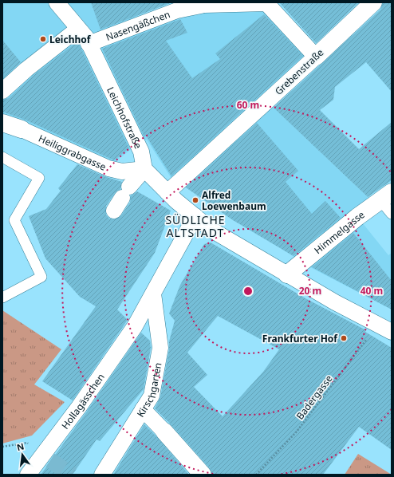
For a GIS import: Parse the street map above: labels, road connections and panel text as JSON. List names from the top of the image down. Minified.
{"streets":{"street":["Nasengäßchen","Grebenstraße","Leichhofstraße","Heiliggrabgasse","Himmelgasse","Kirschgarten","Hollagässchen"],"path":["Badergasse"]},"crossings":[["Nasengäßchen","Grebenstraße"],["Nasengäßchen","Leichhofstraße"],["Leichhofstraße","Heiliggrabgasse"],["Kirschgarten","Hollagässchen"]],"districts":["SÜDLICHE ALTSTADT"],"places":["Leichhof","Alfred Loewenbaum","Frankfurter Hof"],"north":"top","rings":["60 m","20 m","40 m"]}
